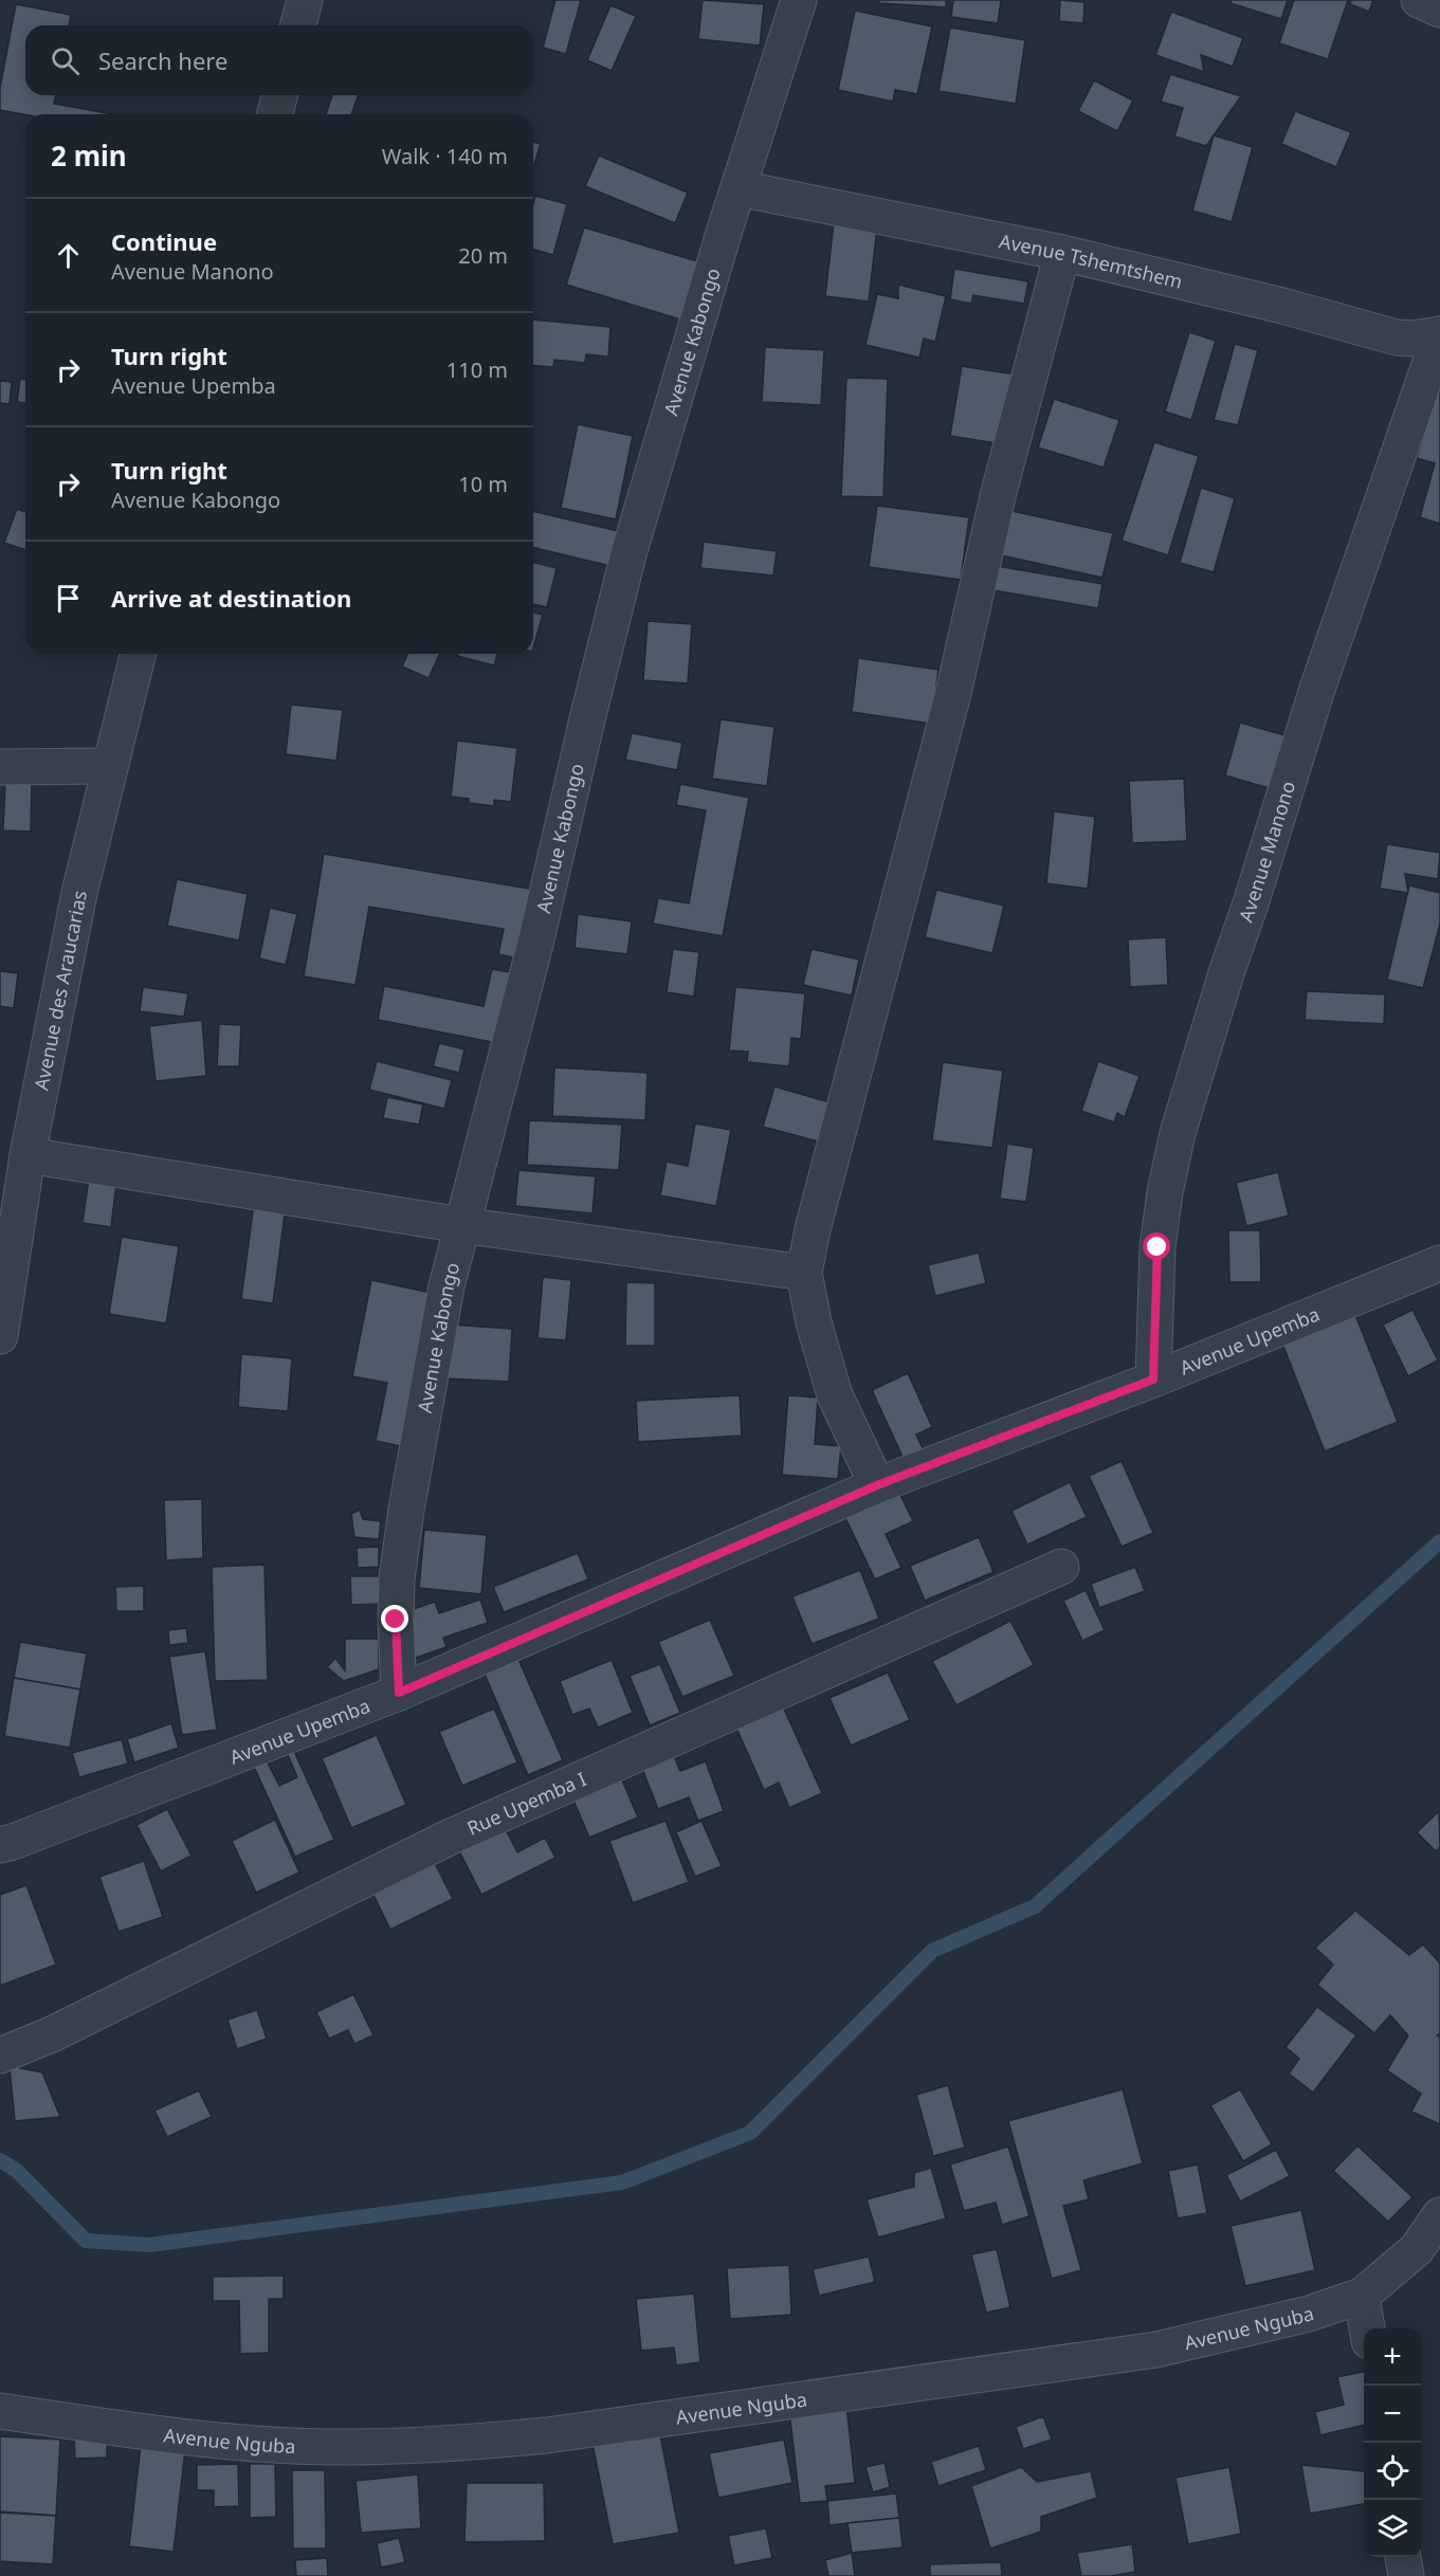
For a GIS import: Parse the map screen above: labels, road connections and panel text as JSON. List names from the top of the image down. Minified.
{"streets":{"street":["Avenue Tshemtshem","Avenue Kabongo","Avenue Manono","Avenue des Araucarias","Avenue Upemba","Rue Upemba I","Avenue Nguba"]},"crossings":[["Avenue Tshemtshem","Avenue Kabongo"],["Avenue Tshemtshem","Avenue Manono"],["Avenue Kabongo","Avenue Upemba"],["Avenue Manono","Avenue Upemba"]],"page":{"search":"Search here","heading":["2 min","Walk · 140 m"],"list":[["Continue","Avenue Manono","20 m"],["Turn right","Avenue Upemba","110 m"],["Turn right","Avenue Kabongo","10 m"],"Arrive at destination"],"map_buttons":["+","−"]}}
